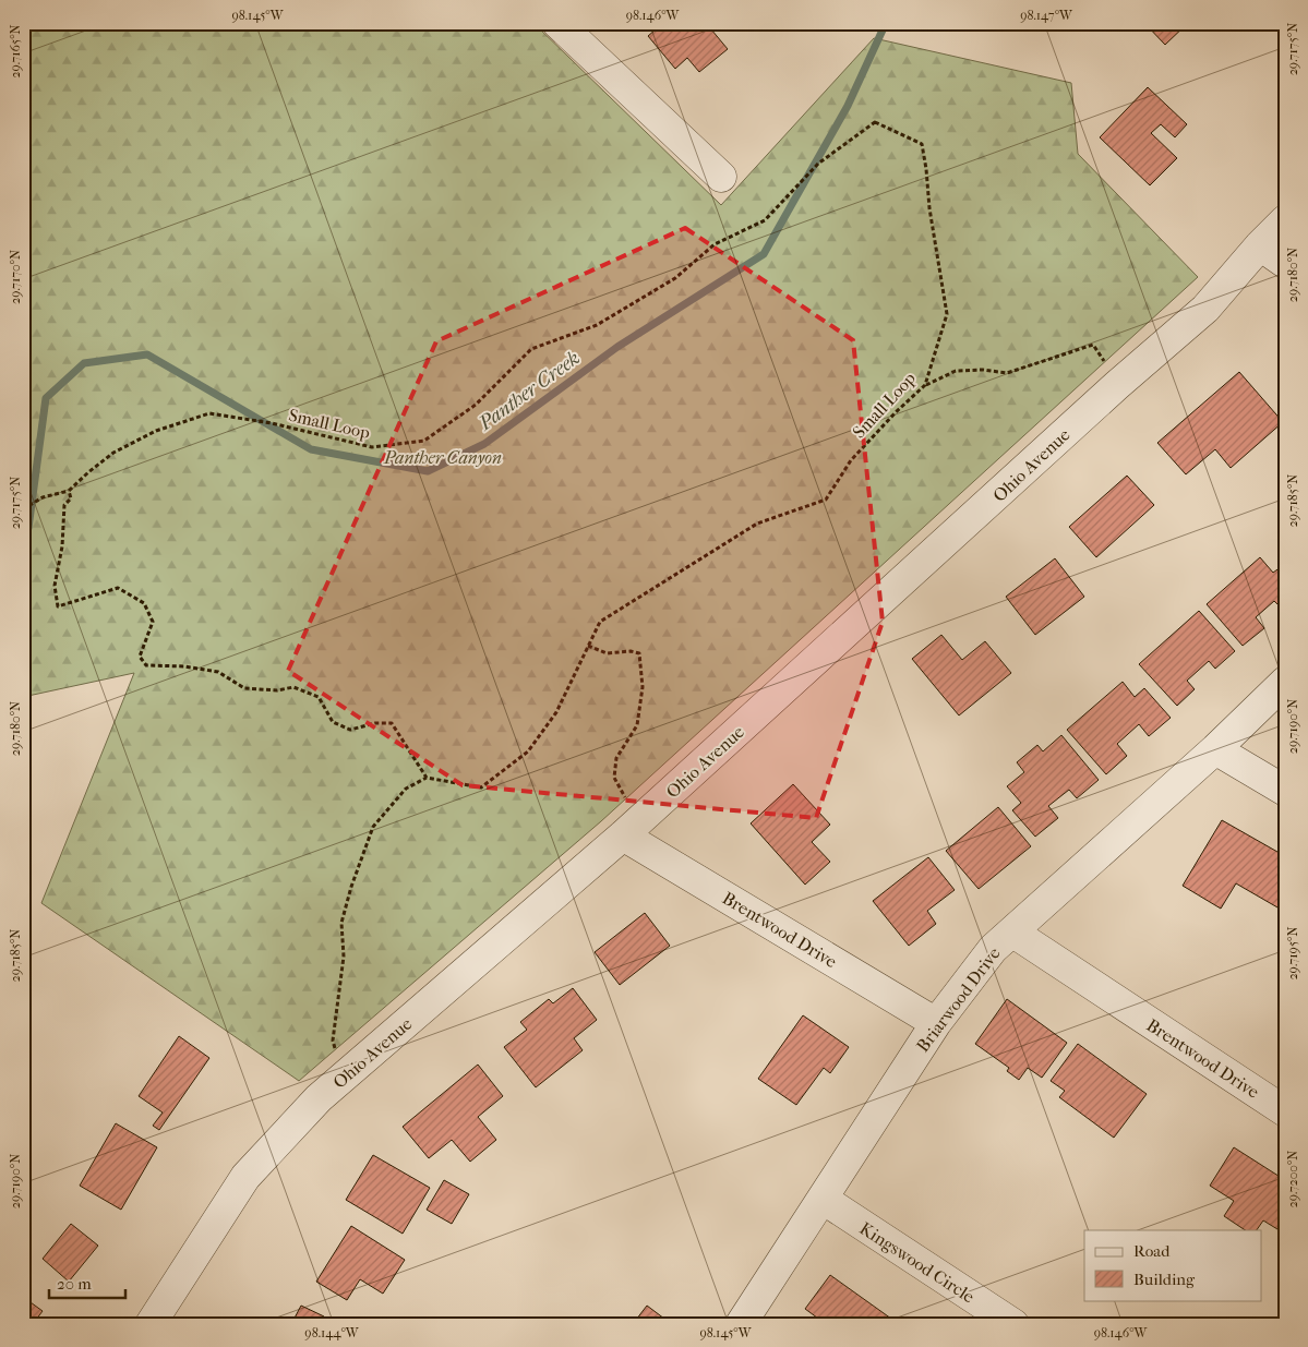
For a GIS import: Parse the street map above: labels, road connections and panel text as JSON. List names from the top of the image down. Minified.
{"streets":{"street":["Ohio Avenue","Brentwood Drive","Briarwood Drive","Kingswood Circle"],"path":["Small Loop"]},"crossings":[["Ohio Avenue","Brentwood Drive"],["Brentwood Drive","Briarwood Drive"],["Briarwood Drive","Kingswood Circle"]],"water":["Panther Creek"],"parks":["Panther Canyon"],"legend":["Road","Building"],"scale_bar":"20 m","coordinates":["98.145°W","98.146°W","98.147°W","29.7175°N","29.7165°N","29.7180°N","29.7170°N","29.7185°N","29.7190°N","29.7195°N","29.7200°N","98.144°W"]}
